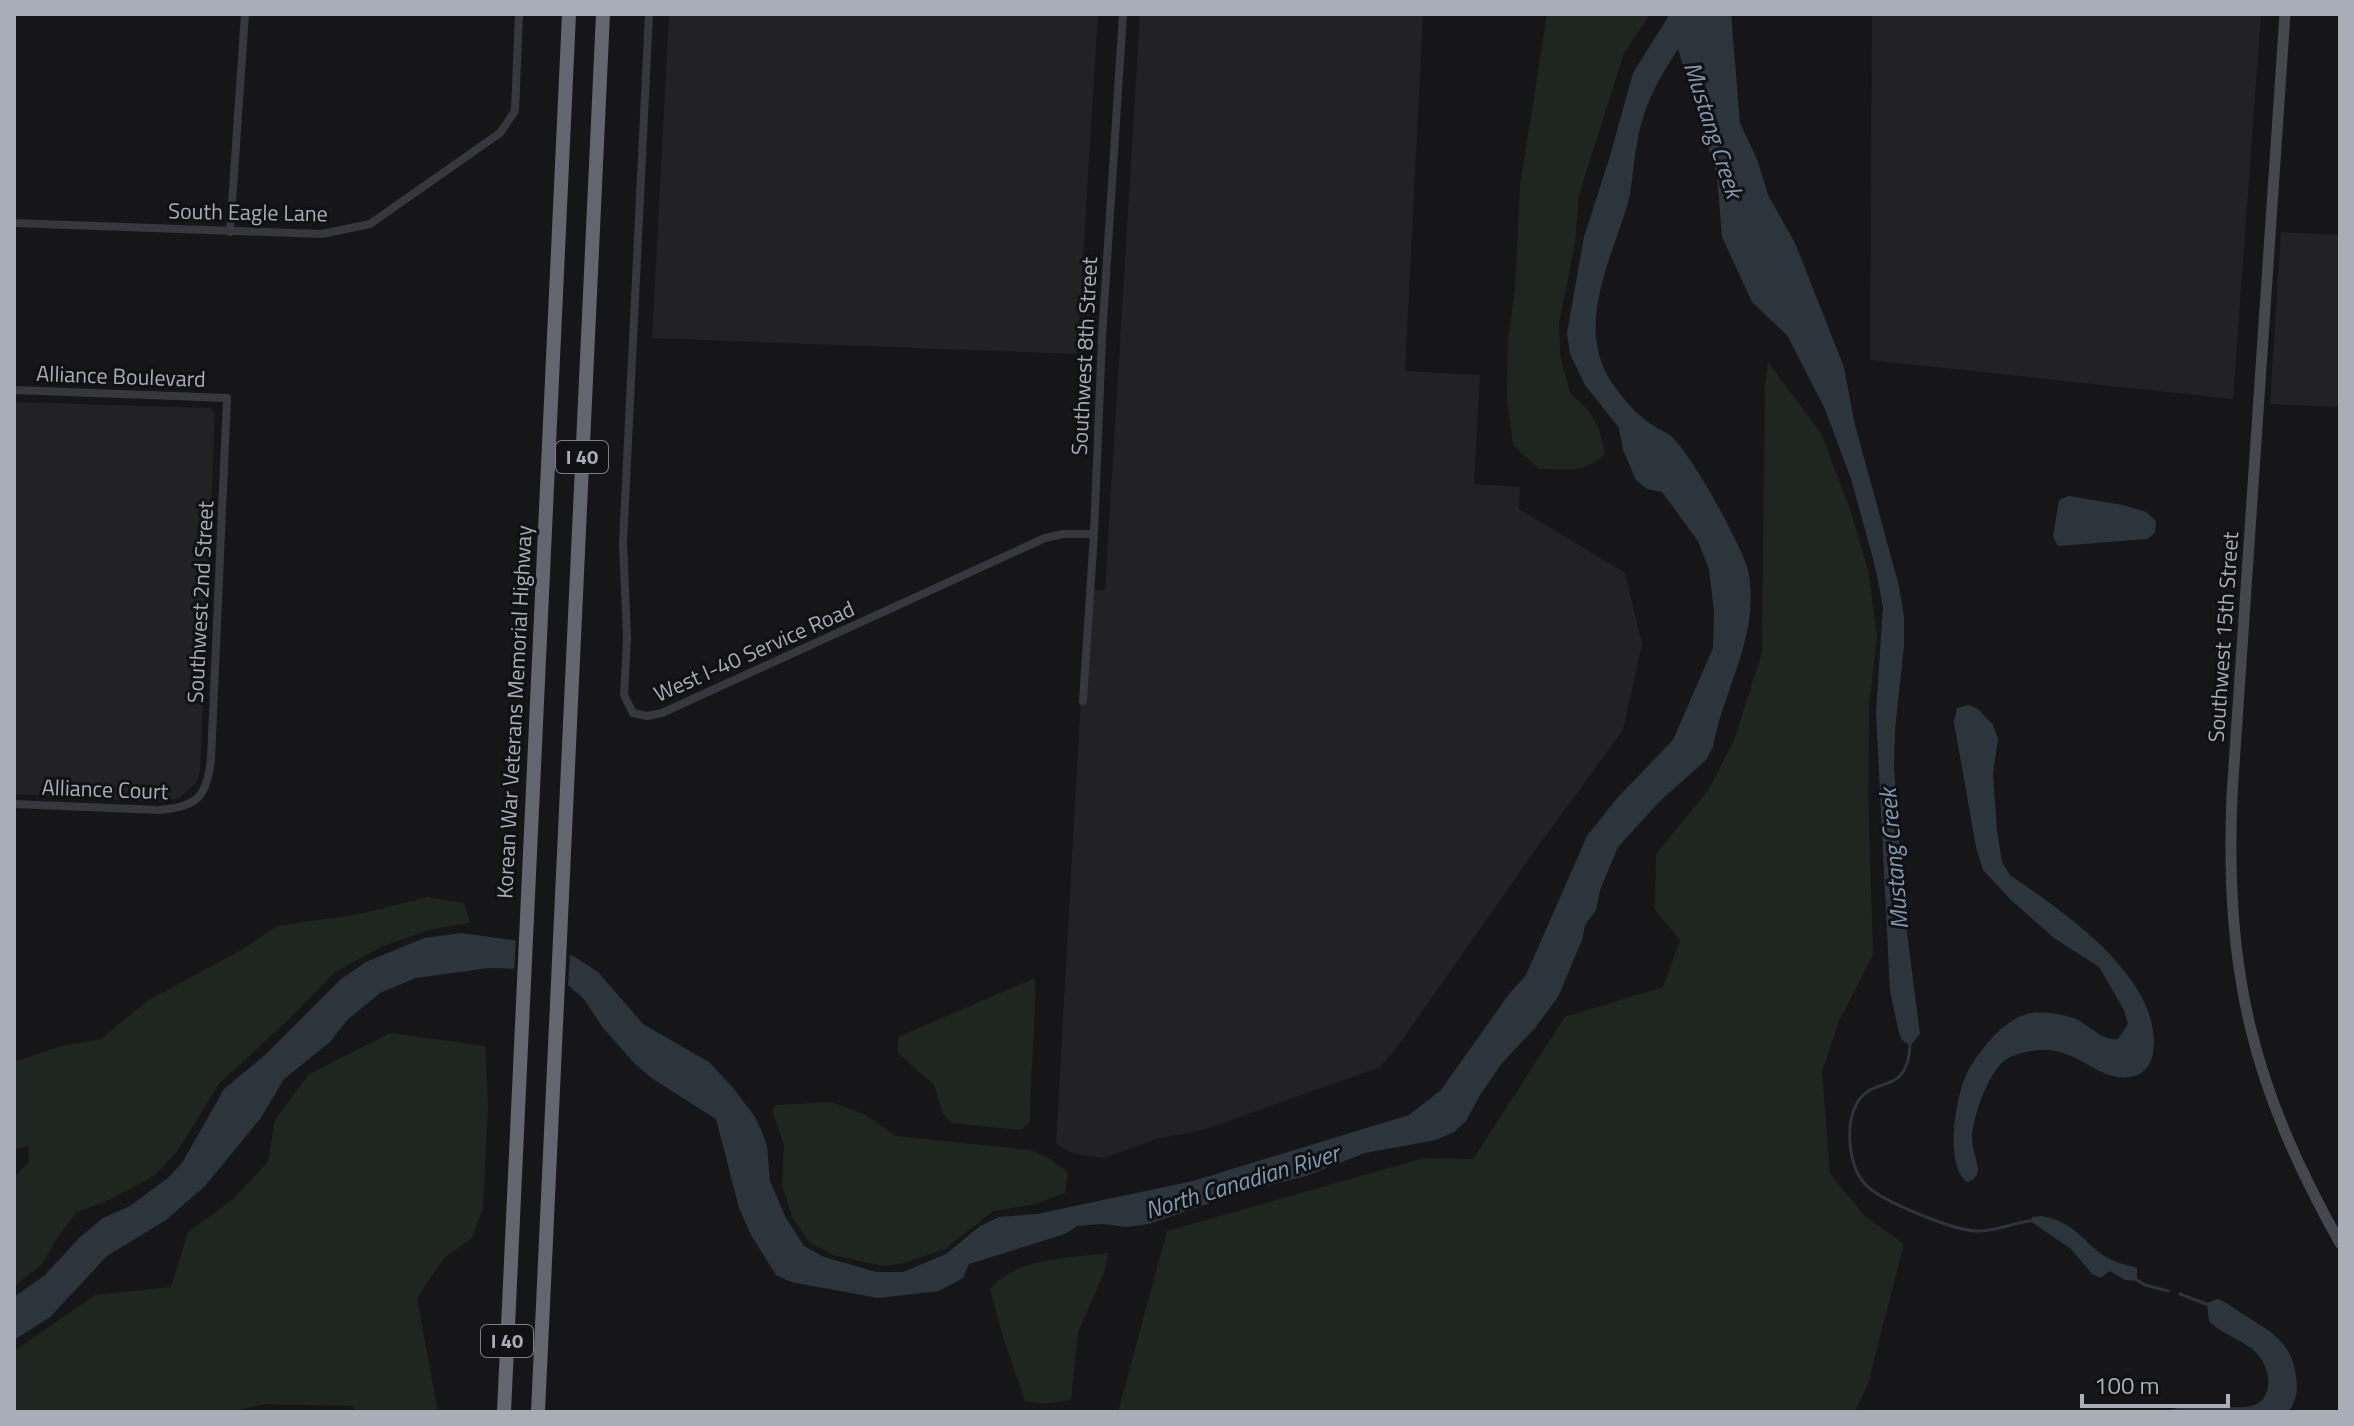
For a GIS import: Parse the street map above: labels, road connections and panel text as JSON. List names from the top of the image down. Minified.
{"streets":{"highway":["I 40","Korean War Veterans Memorial Highway"],"main road":["Southwest 15th Street"],"street":["South Eagle Lane","Southwest 8th Street","Alliance Boulevard","Southwest 2nd Street","West I-40 Service Road","Alliance Court"]},"crossings":[["Southwest 8th Street","West I-40 Service Road"],["Alliance Boulevard","Southwest 2nd Street"],["Southwest 2nd Street","Alliance Court"]],"water":["Mustang Creek","North Canadian River"],"scale_bar":"100 m"}
